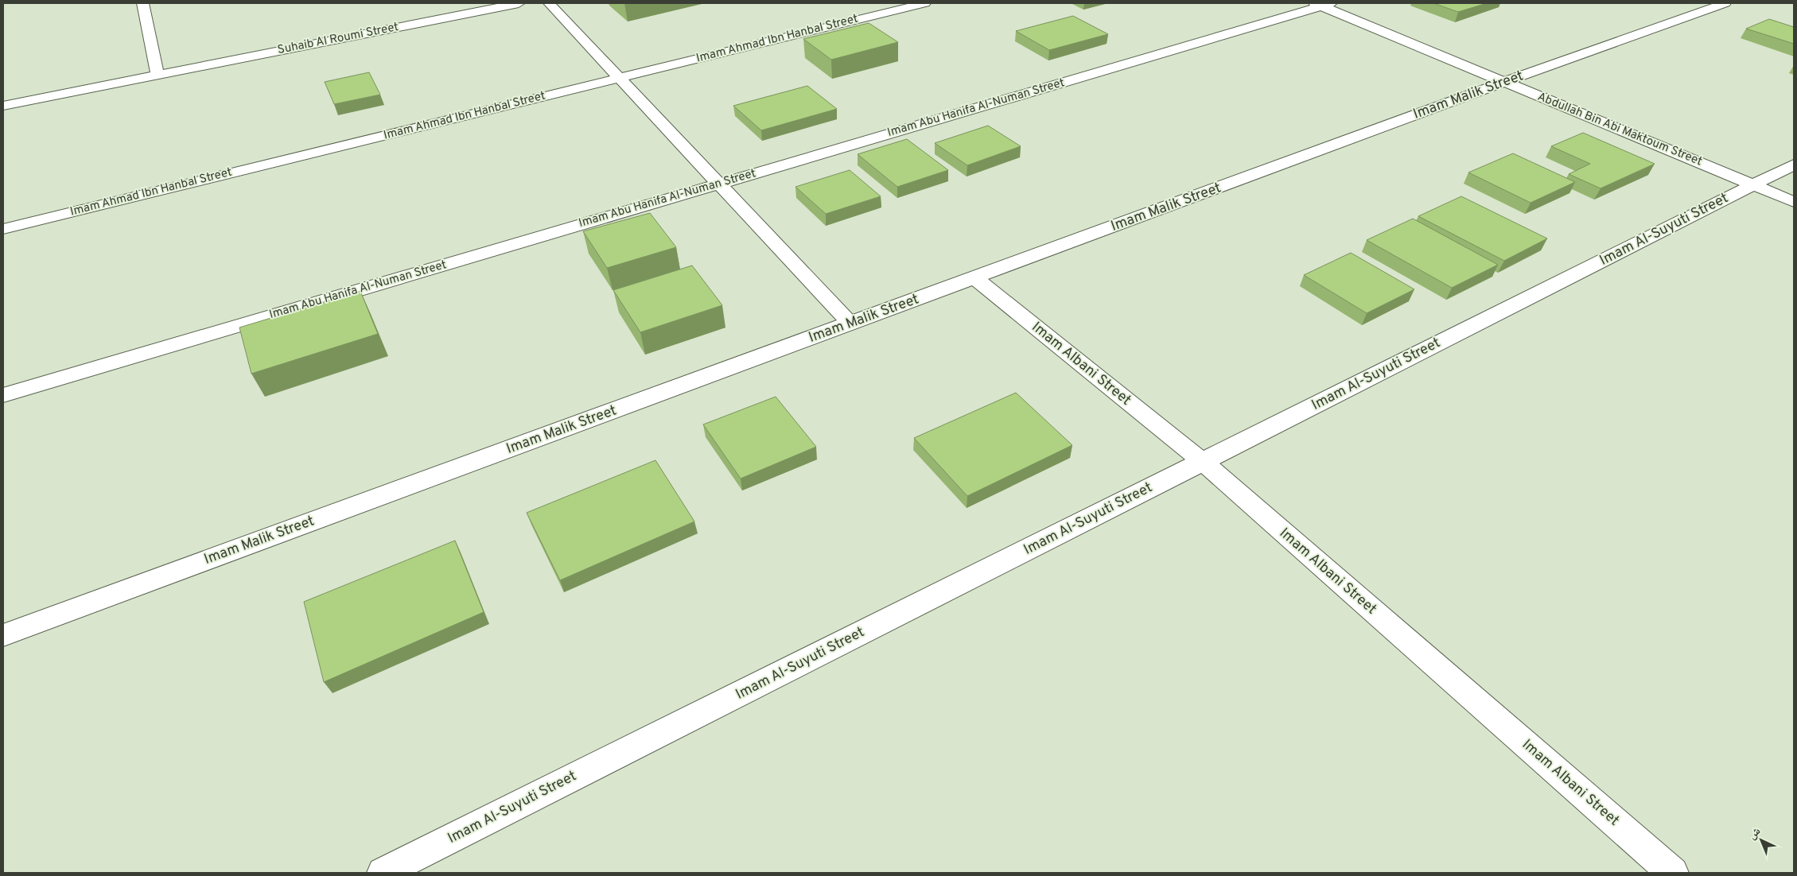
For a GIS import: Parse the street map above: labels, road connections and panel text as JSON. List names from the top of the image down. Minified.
{"streets":{"street":["Suhaib Al Roumi Street","Imam Ahmad Ibn Hanbal Street","Imam Malik Street","Imam Abu Hanifa Al-Numan Street","Abdullah Bin Abi Maktoum Street","Imam Al-Suyuti Street","Imam Albani Street"]},"crossings":[["Imam Malik Street","Abdullah Bin Abi Maktoum Street"],["Imam Malik Street","Imam Albani Street"],["Imam Abu Hanifa Al-Numan Street","Abdullah Bin Abi Maktoum Street"],["Abdullah Bin Abi Maktoum Street","Imam Al-Suyuti Street"],["Imam Al-Suyuti Street","Imam Albani Street"]],"north":"top left"}
